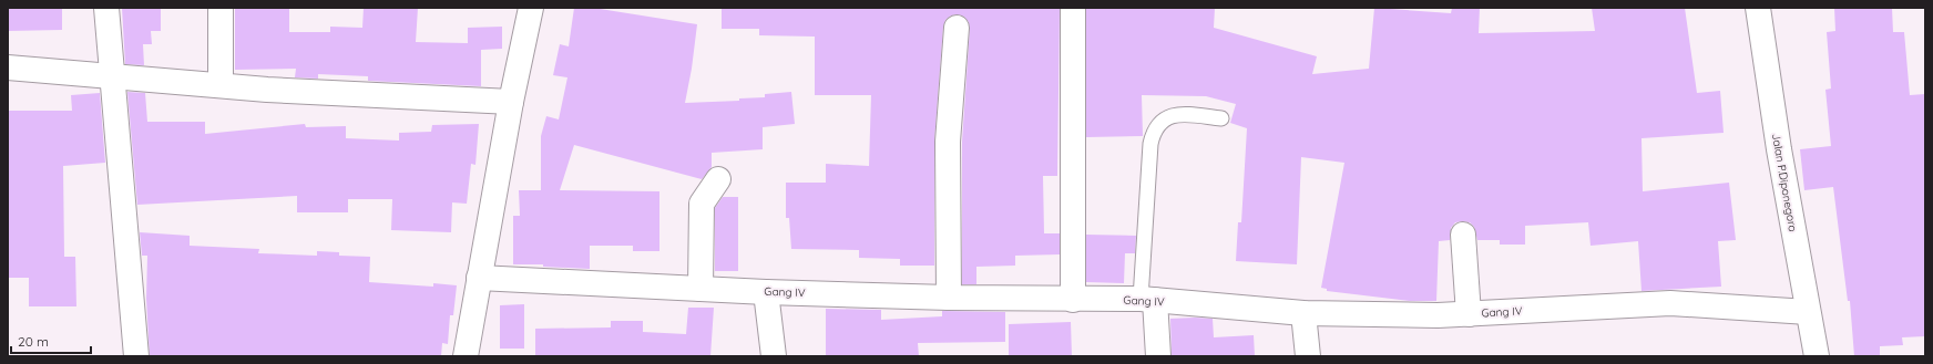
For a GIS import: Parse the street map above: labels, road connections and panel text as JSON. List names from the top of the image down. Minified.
{"streets":{"street":["Jalan P.Diponegoro","Gang IV"]},"crossings":[["Jalan P.Diponegoro","Gang IV"]],"scale_bar":"20 m"}
